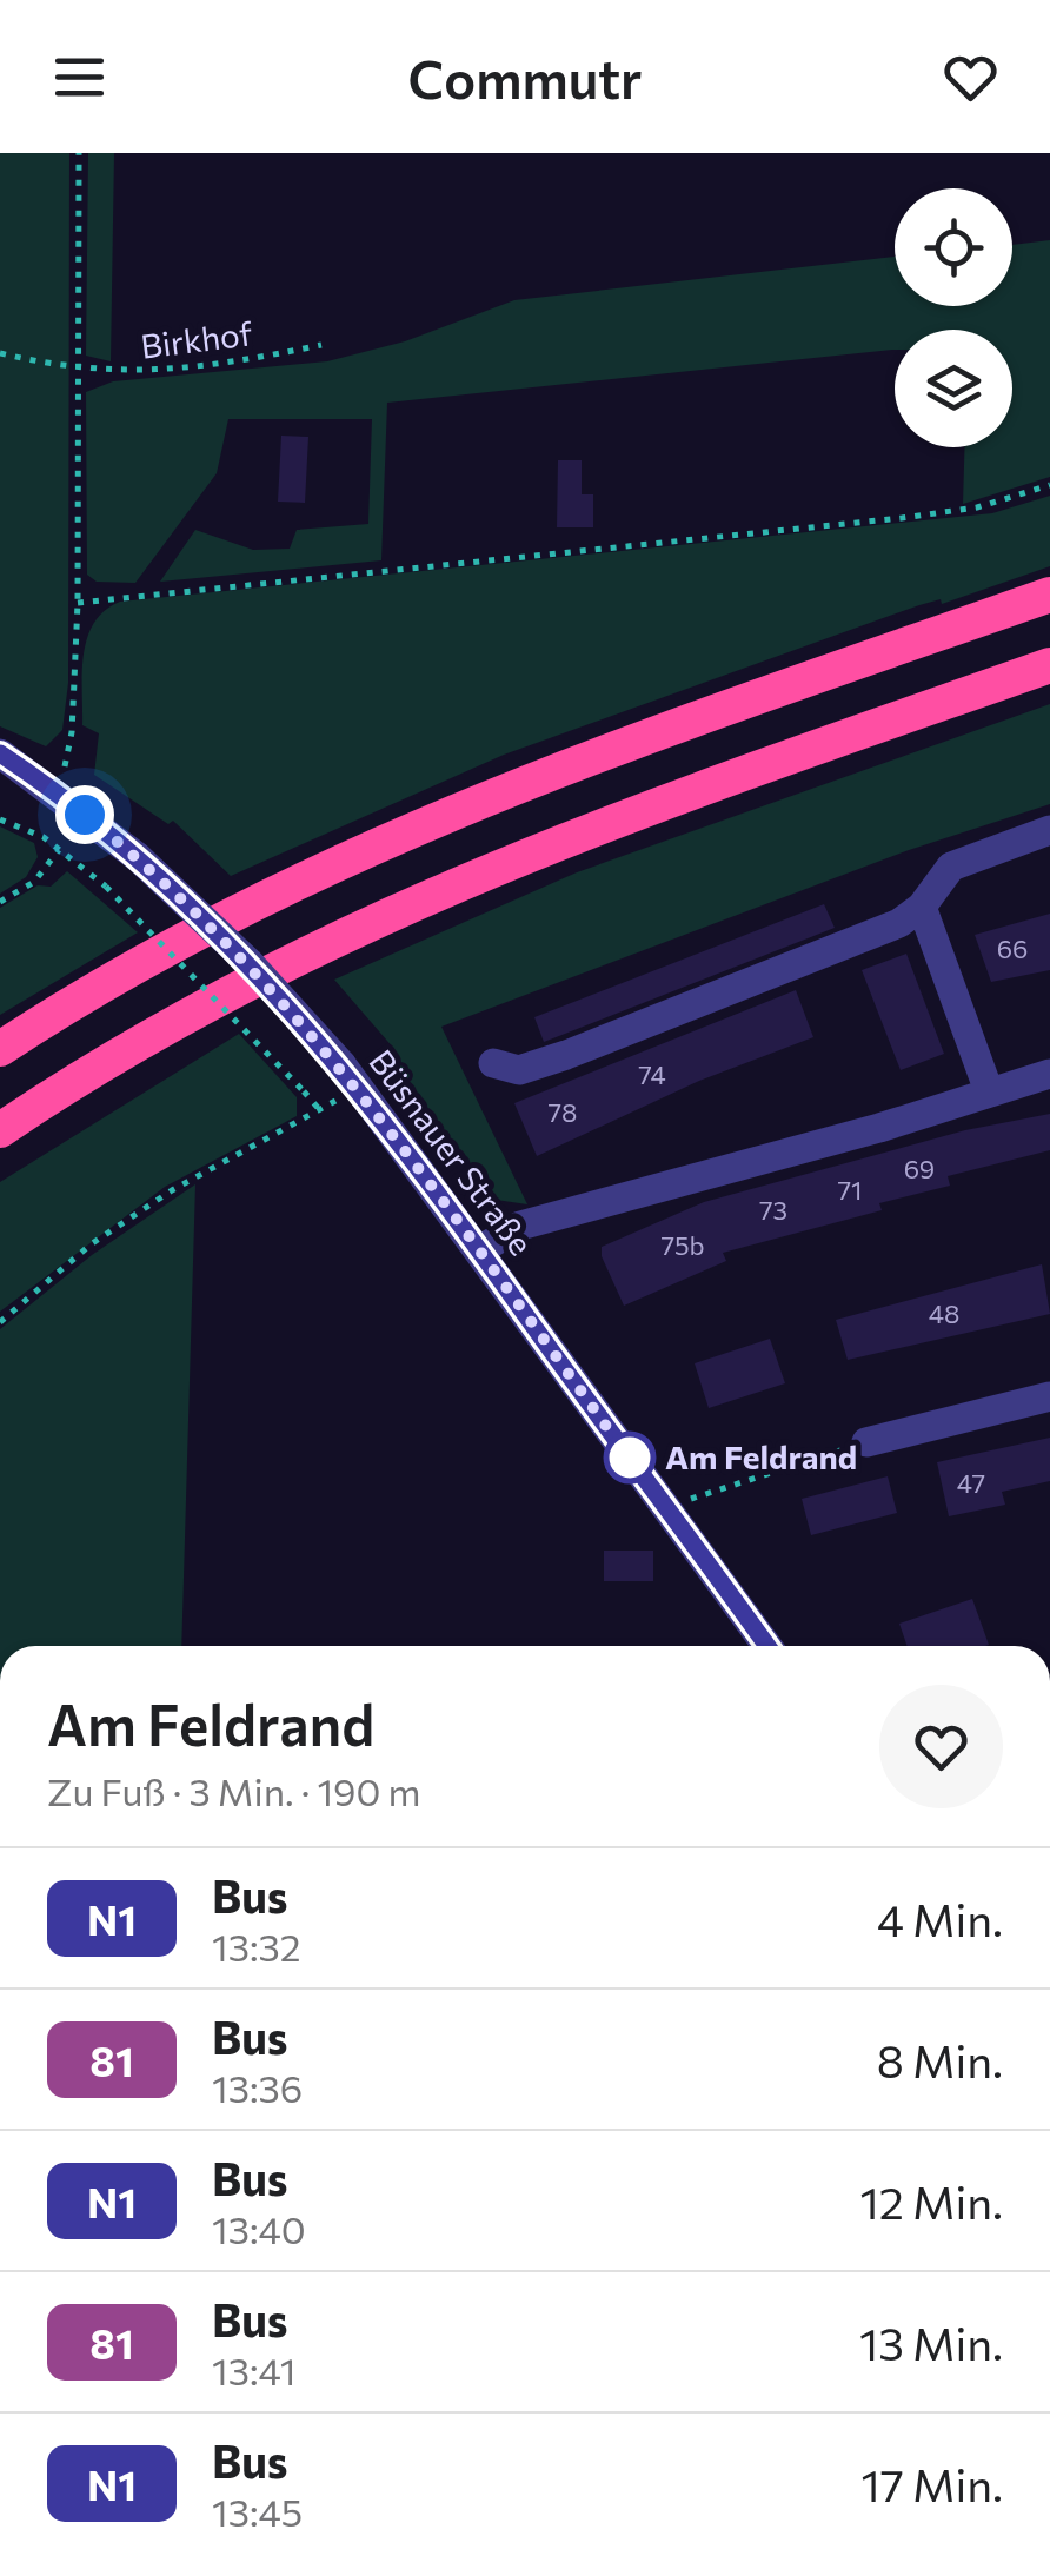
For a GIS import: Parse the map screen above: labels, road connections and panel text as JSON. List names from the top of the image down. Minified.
{"streets":{"street":["Büsnauer Straße"],"path":["Birkhof"]},"places":["Am Feldrand"],"lines":["bus line N1"],"house_numbers":["66","74","78","69","71","73","75b","48","47"],"page":{"header":"Commutr","heading":["Am Feldrand","Zu Fuß · 3 Min. · 190 m"],"list":[{"mark":"N1","name":"Bus","note":"13:32","value":"4 Min."},{"mark":"81","name":"Bus","note":"13:36","value":"8 Min."},{"mark":"N1","name":"Bus","note":"13:40","value":"12 Min."},{"mark":"81","name":"Bus","note":"13:41","value":"13 Min."},{"mark":"N1","name":"Bus","note":"13:45","value":"17 Min."}]}}
